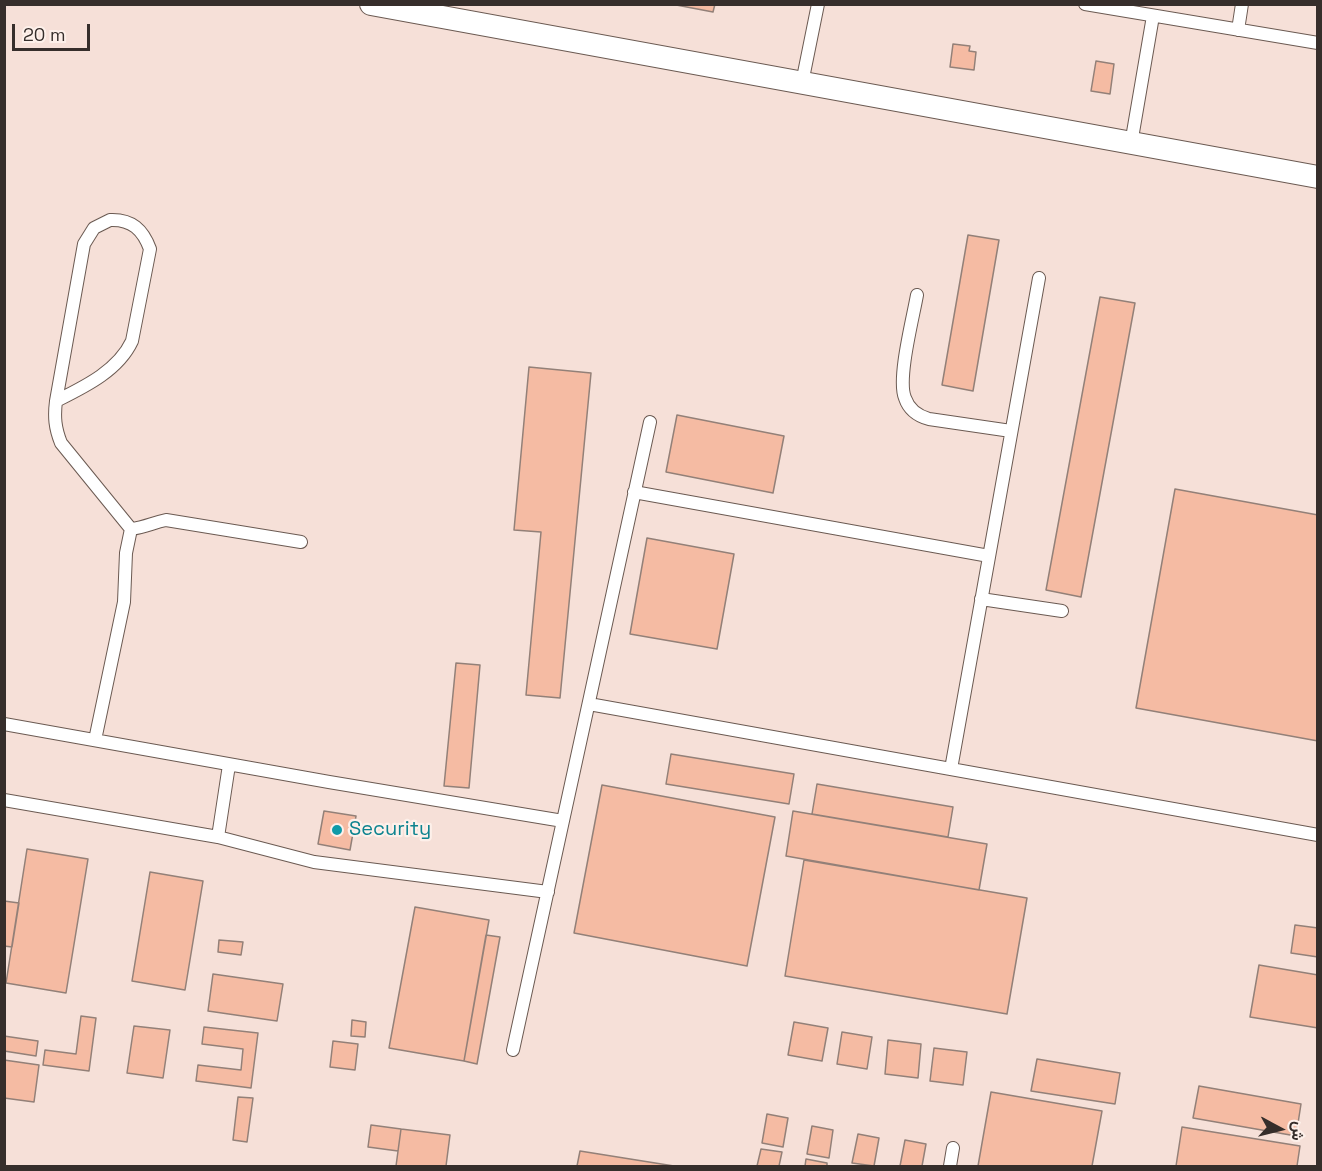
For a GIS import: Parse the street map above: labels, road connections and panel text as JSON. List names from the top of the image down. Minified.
{"places":["Security"],"scale_bar":"20 m","north":"right"}
